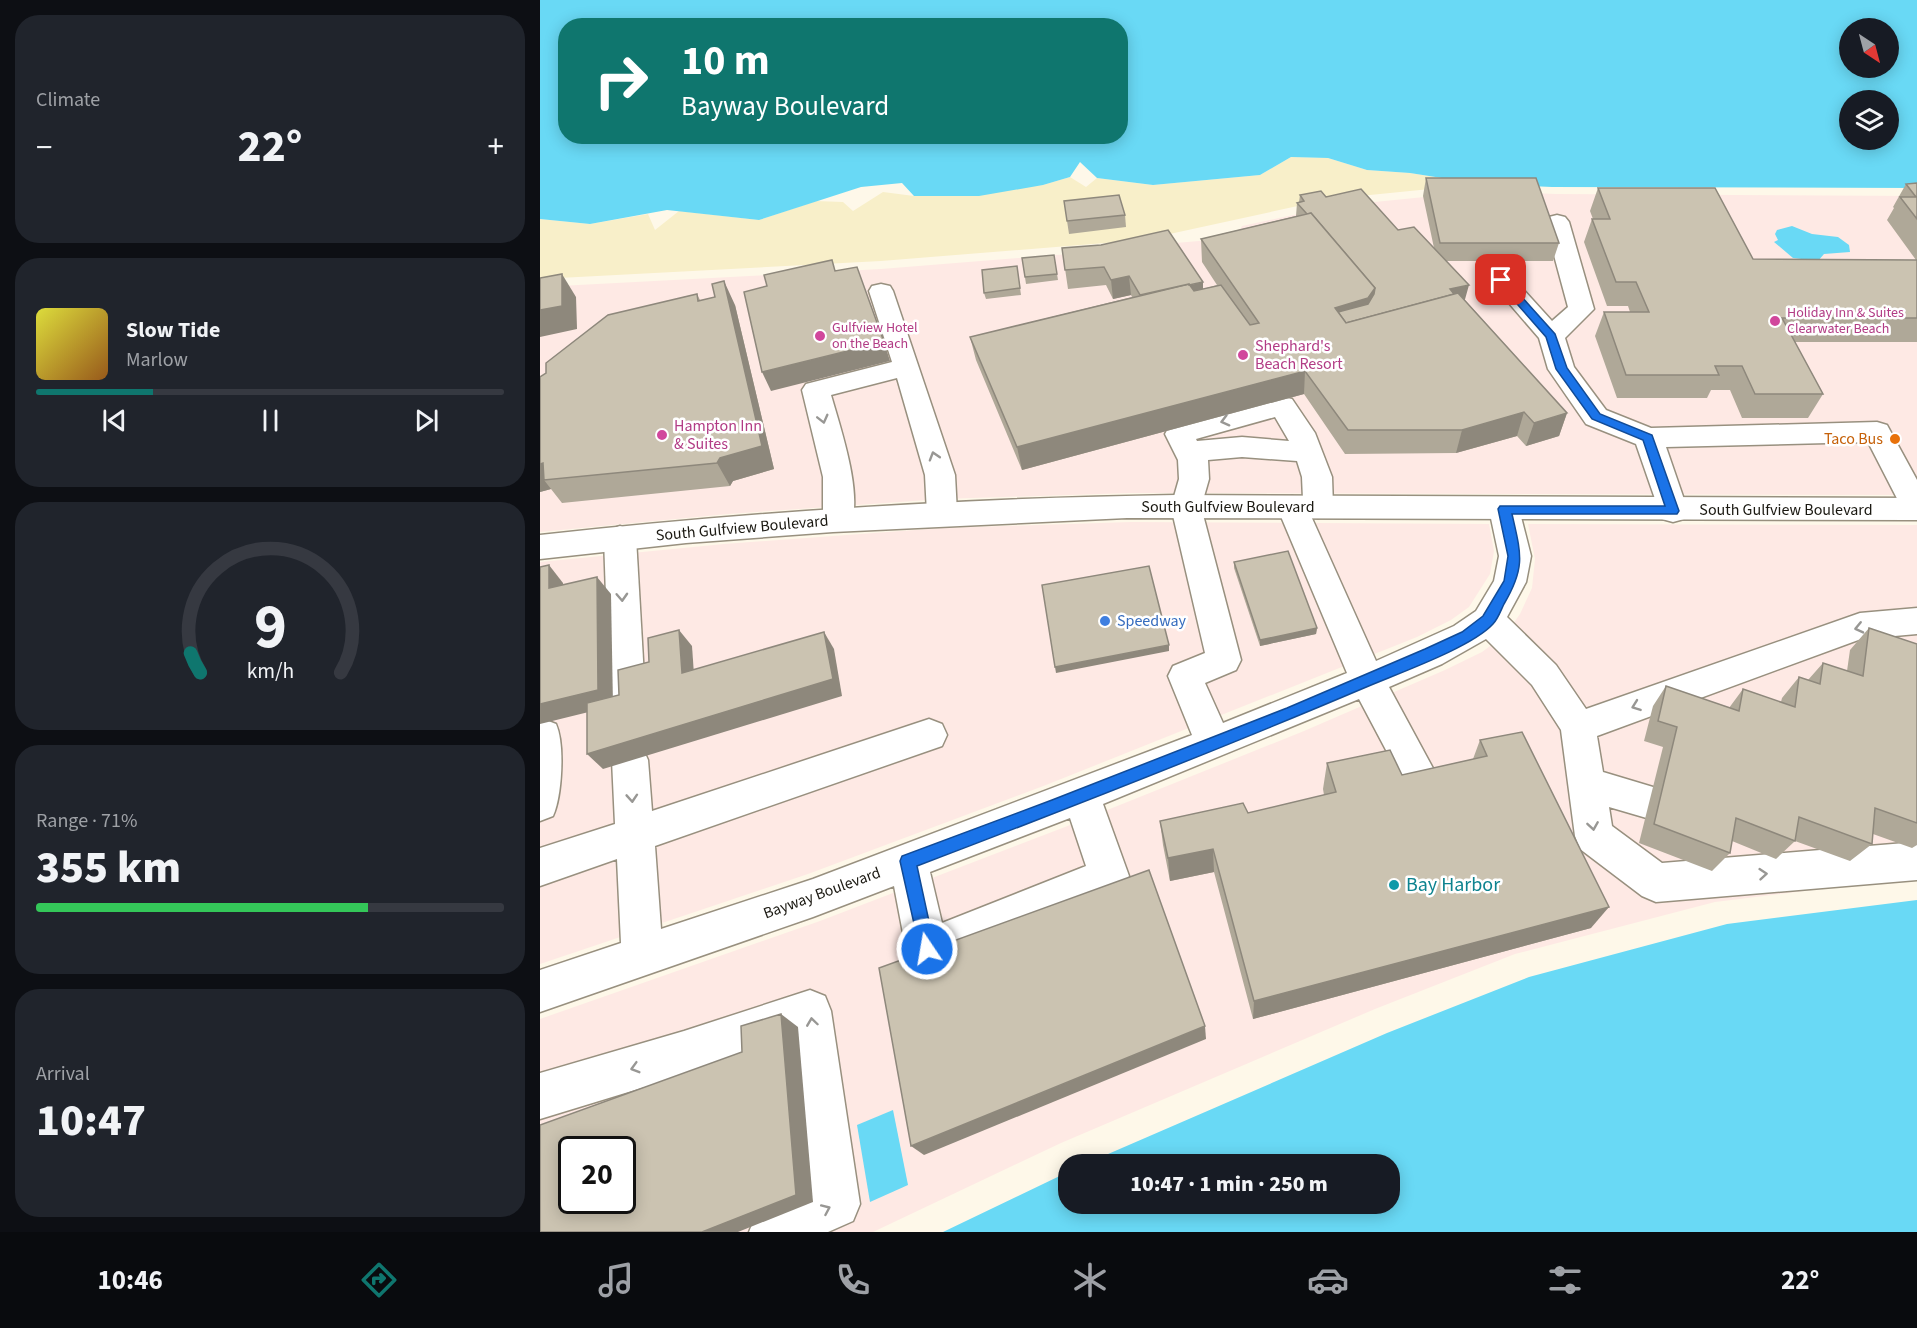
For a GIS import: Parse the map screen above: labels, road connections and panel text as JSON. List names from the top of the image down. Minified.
{"streets":{"main road":["South Gulfview Boulevard","Bayway Boulevard"]},"crossings":[["South Gulfview Boulevard","Bayway Boulevard"]],"places":["Holiday Inn & Suites Clearwater Beach","Gulfview Hotel on the Beach","Shephard's Beach Resort","Hampton Inn & Suites","Taco Bus","Speedway","Bay Harbor"],"north":"bottom right","page":{"tile":["Climate",["Range · 71%","355 km"],["Arrival","10:47"]],"turn":["10 m","Bayway Boulevard"],"heat":["−","22°","+"],"song":["Slow Tide","Marlow"],"limit":"20","trip":"10:47 · 1 min · 250 m","tabs":["10:46","22°"],"gauge":["9","km/h"]}}
